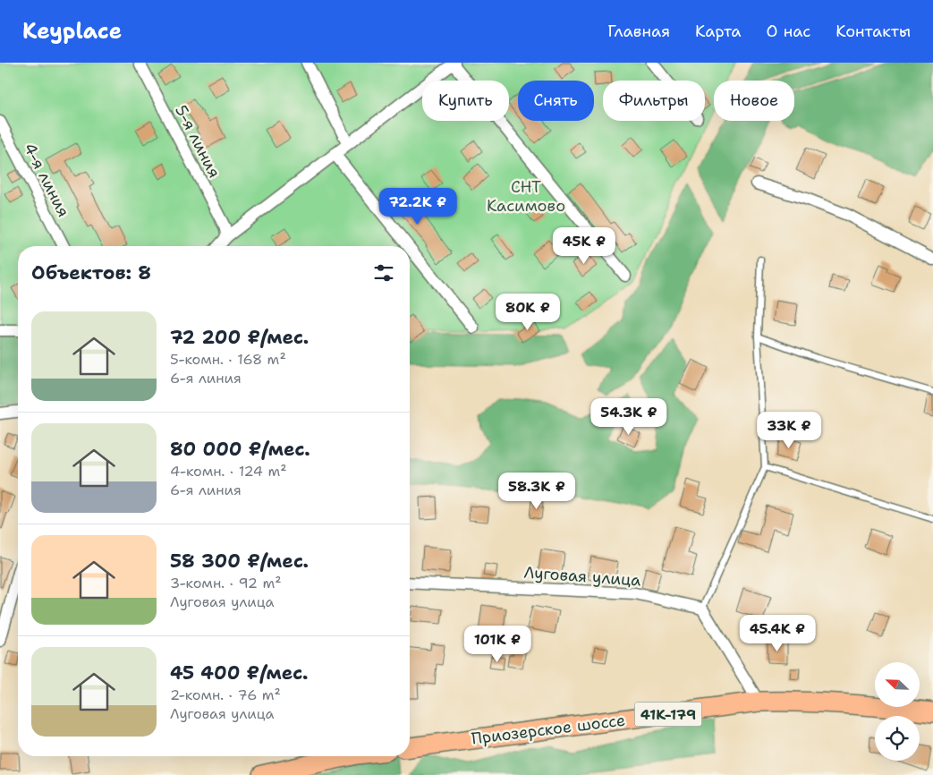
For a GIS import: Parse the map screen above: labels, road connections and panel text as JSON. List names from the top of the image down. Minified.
{"streets":{"main road":["41К-179","Приозерское шоссе"],"street":["5-я линия","4-я линия","Луговая улица"]},"parks":["СНТ Касимово"],"north":"top left","page":{"header":"Keyplace","nav":["Главная","Карта","О нас","Контакты"],"chip":["Купить","Снять","Фильтры","Новое"],"price":["72.2K ₽","45K ₽","80K ₽","54.3K ₽","33K ₽","58.3K ₽","45.4K ₽","101K ₽"],"heading":"Объектов: 8","list":[{"name":"72 200 ₽/мес.","note":"5-комн. · 168 m² · 6-я линия"},{"name":"80 000 ₽/мес.","note":"4-комн. · 124 m² · 6-я линия"},{"name":"58 300 ₽/мес.","note":"3-комн. · 92 m² · Луговая улица"},{"name":"45 400 ₽/мес.","note":"2-комн. · 76 m² · Луговая улица"}]}}
